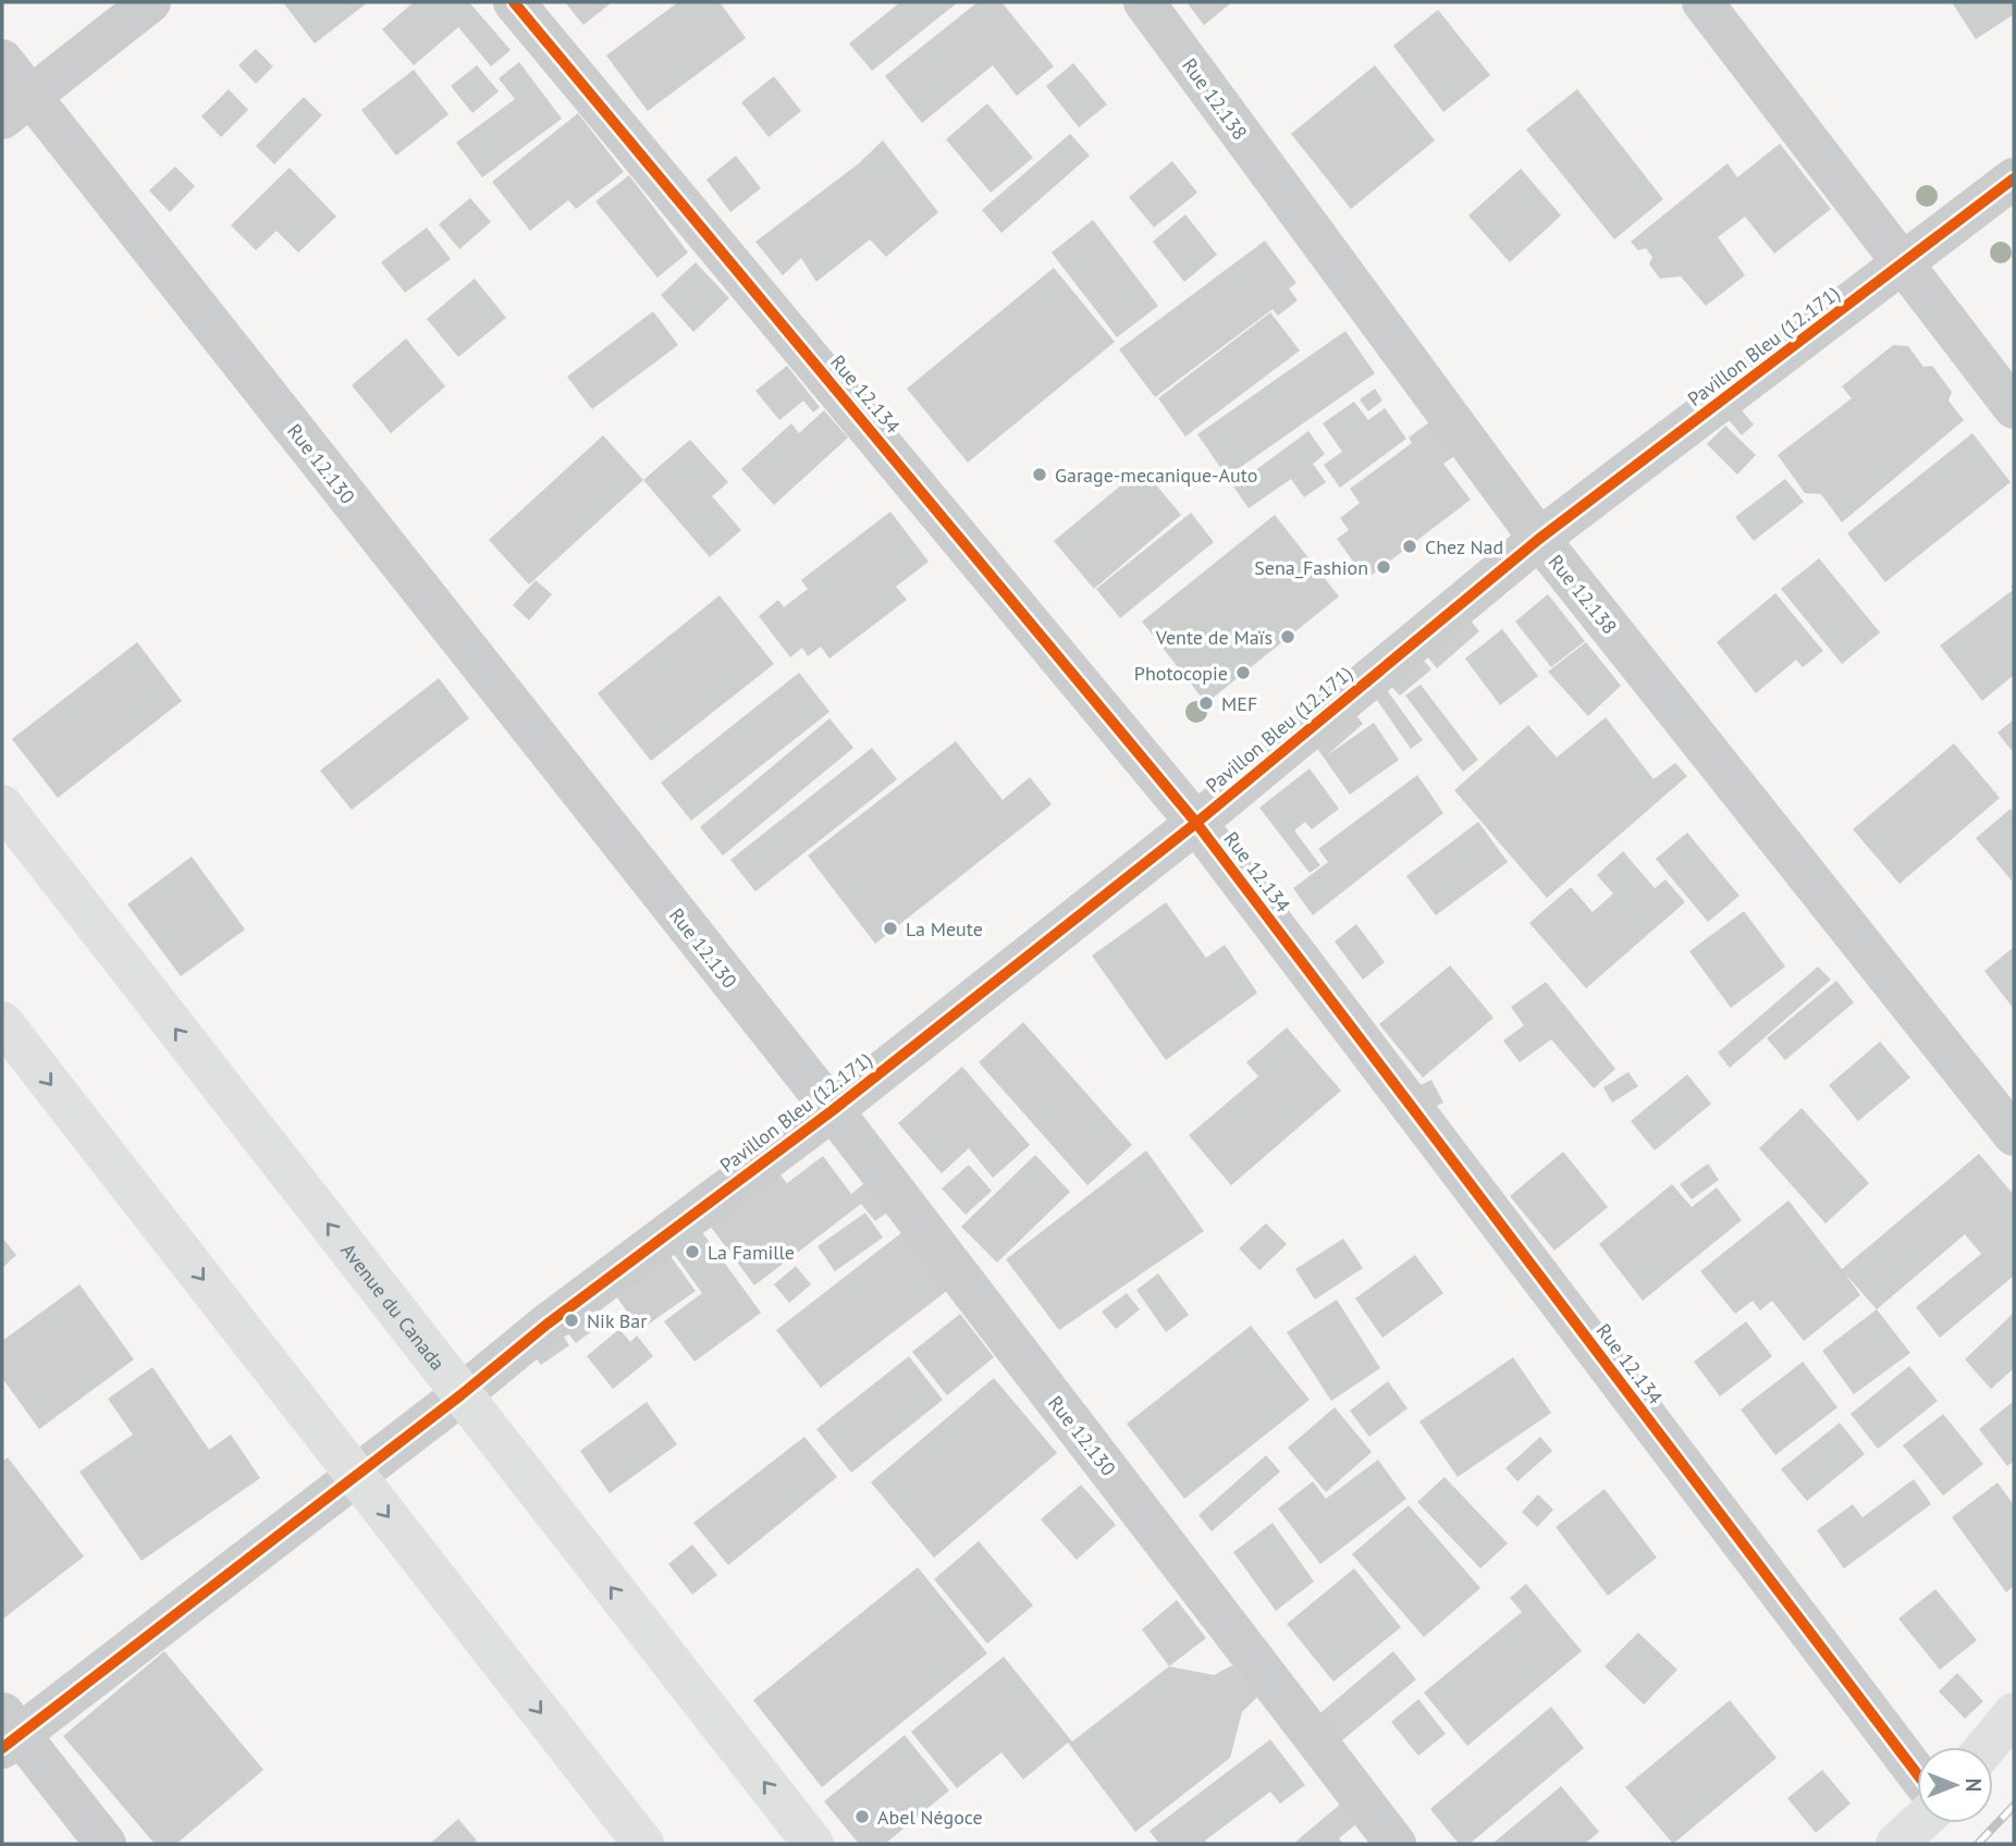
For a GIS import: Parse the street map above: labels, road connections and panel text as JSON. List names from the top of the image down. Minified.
{"streets":{"main road":["Avenue du Canada"],"street":["Rue 12.138","Pavillon Bleu (12.171)","Rue 12.134","Rue 12.130"]},"crossings":[["Rue 12.138","Pavillon Bleu (12.171)"],["Pavillon Bleu (12.171)","Rue 12.134"],["Pavillon Bleu (12.171)","Rue 12.130"],["Pavillon Bleu (12.171)","Avenue du Canada"]],"places":["Garage-mecanique-Auto","Chez Nad","Sena_Fashion","Vente de Maïs","Photocopie","MEF","La Meute","La Famille","Nik Bar","Abel Négoce"],"north":"right"}
